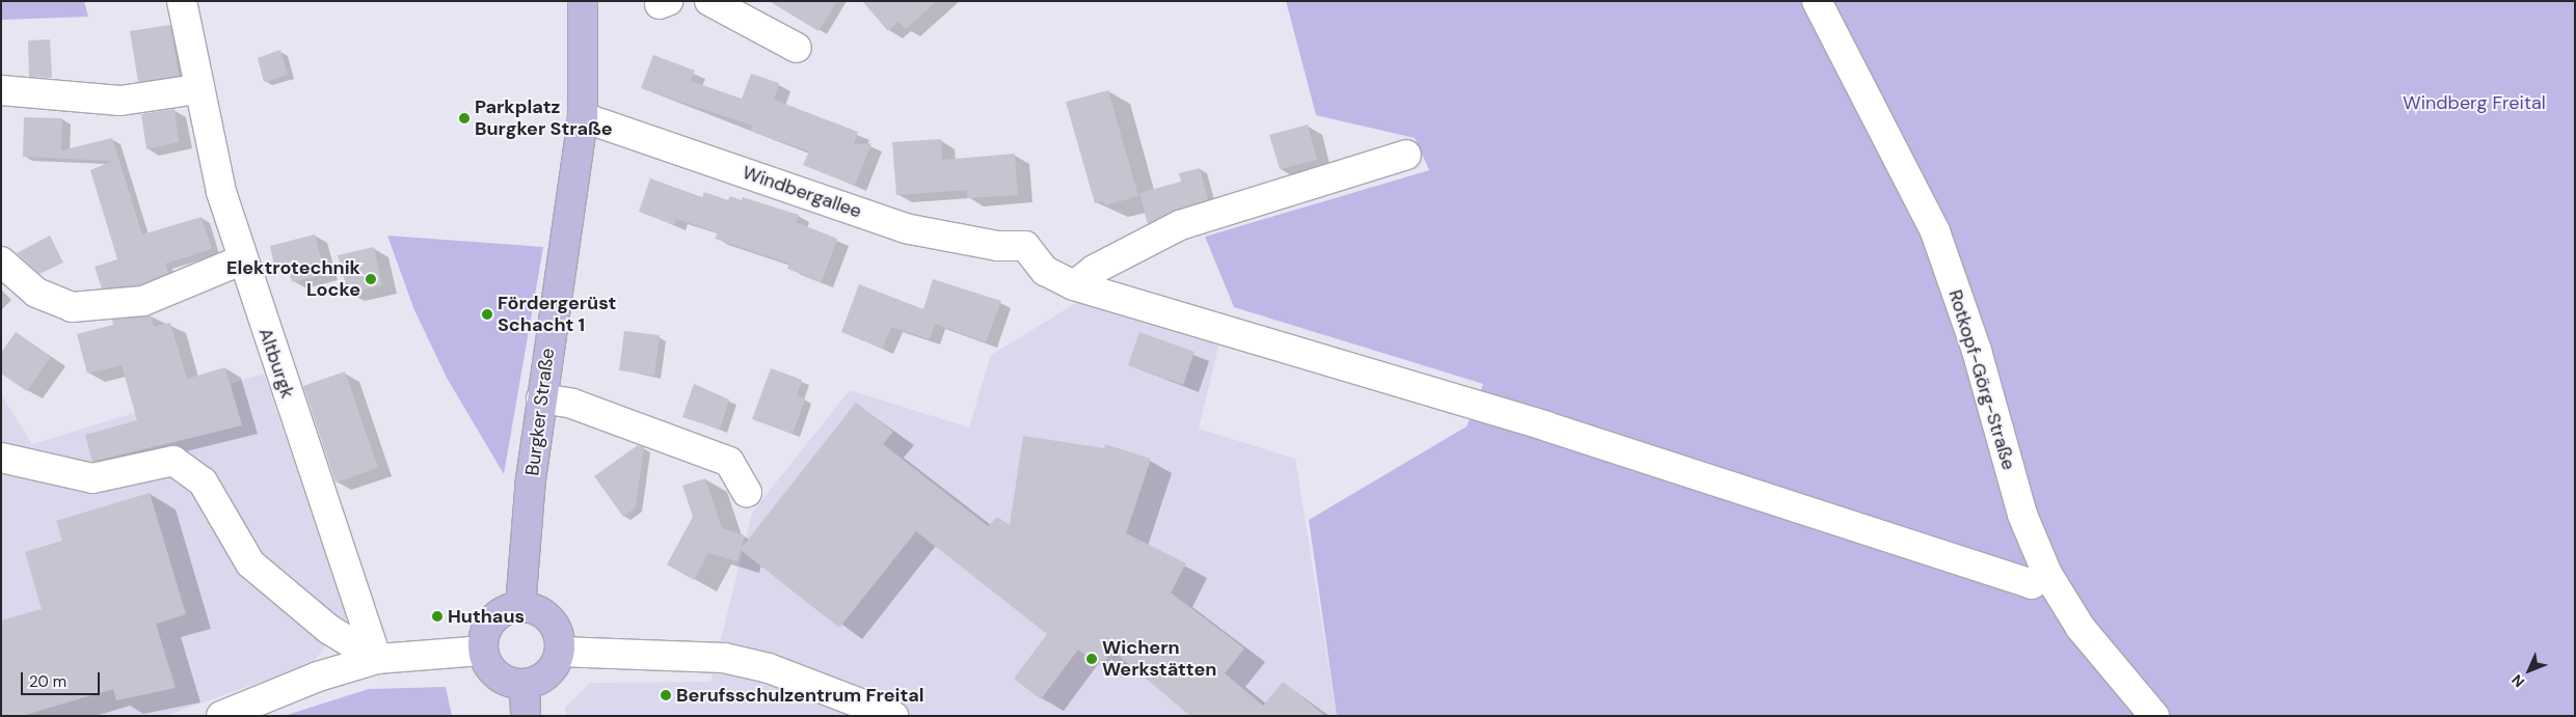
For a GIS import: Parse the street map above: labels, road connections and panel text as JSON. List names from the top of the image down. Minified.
{"streets":{"main road":["Burgker Straße"],"street":["Windbergallee","Altburgk","Rotkopf-Görg-Straße"]},"crossings":[["Windbergallee","Burgker Straße"]],"parks":["Windberg Freital"],"places":["Parkplatz Burgker Straße","Elektrotechnik Locke","Fördergerüst Schacht 1","Huthaus","Wichern Werkstätten","Berufsschulzentrum Freital"],"scale_bar":"20 m","north":"bottom left"}
